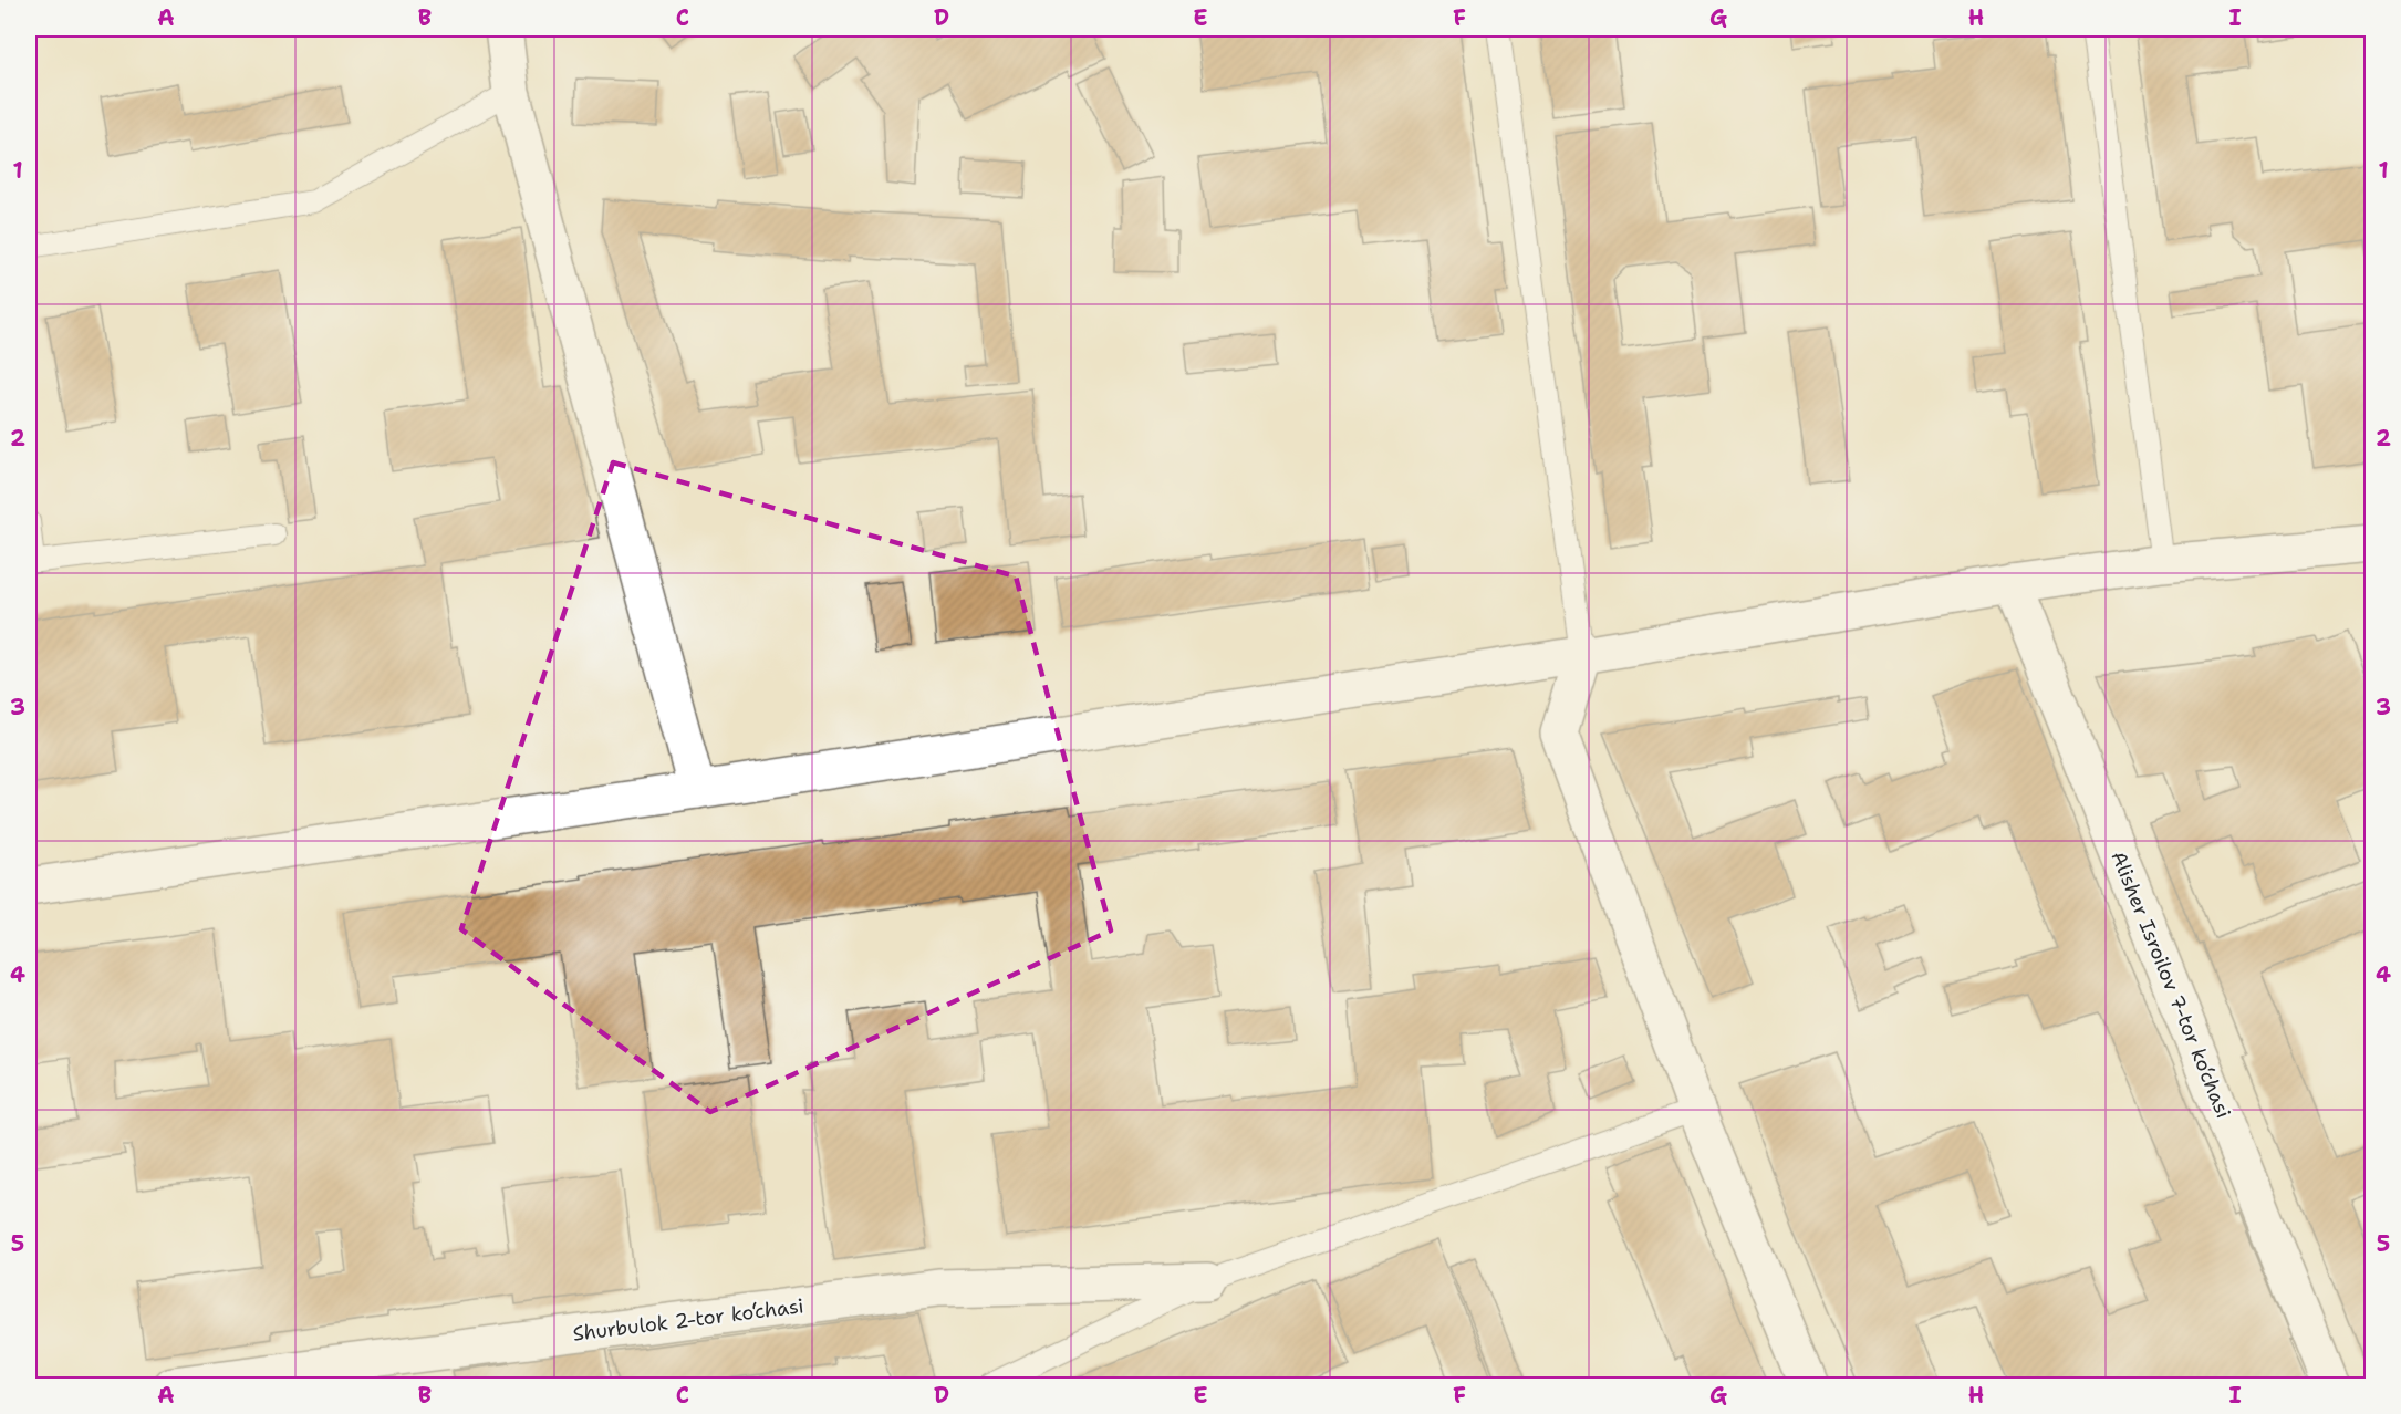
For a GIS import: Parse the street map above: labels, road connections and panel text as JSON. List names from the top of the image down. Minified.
{"streets":{"street":["Alisher Isroilov 7-tor ko‘chasi","Shurbulok 2-tor ko‘chasi"]},"grid":{"columns":["A","B","C","D","E","F","G","H","I"],"rows":["1","2","3","4","5"]}}
